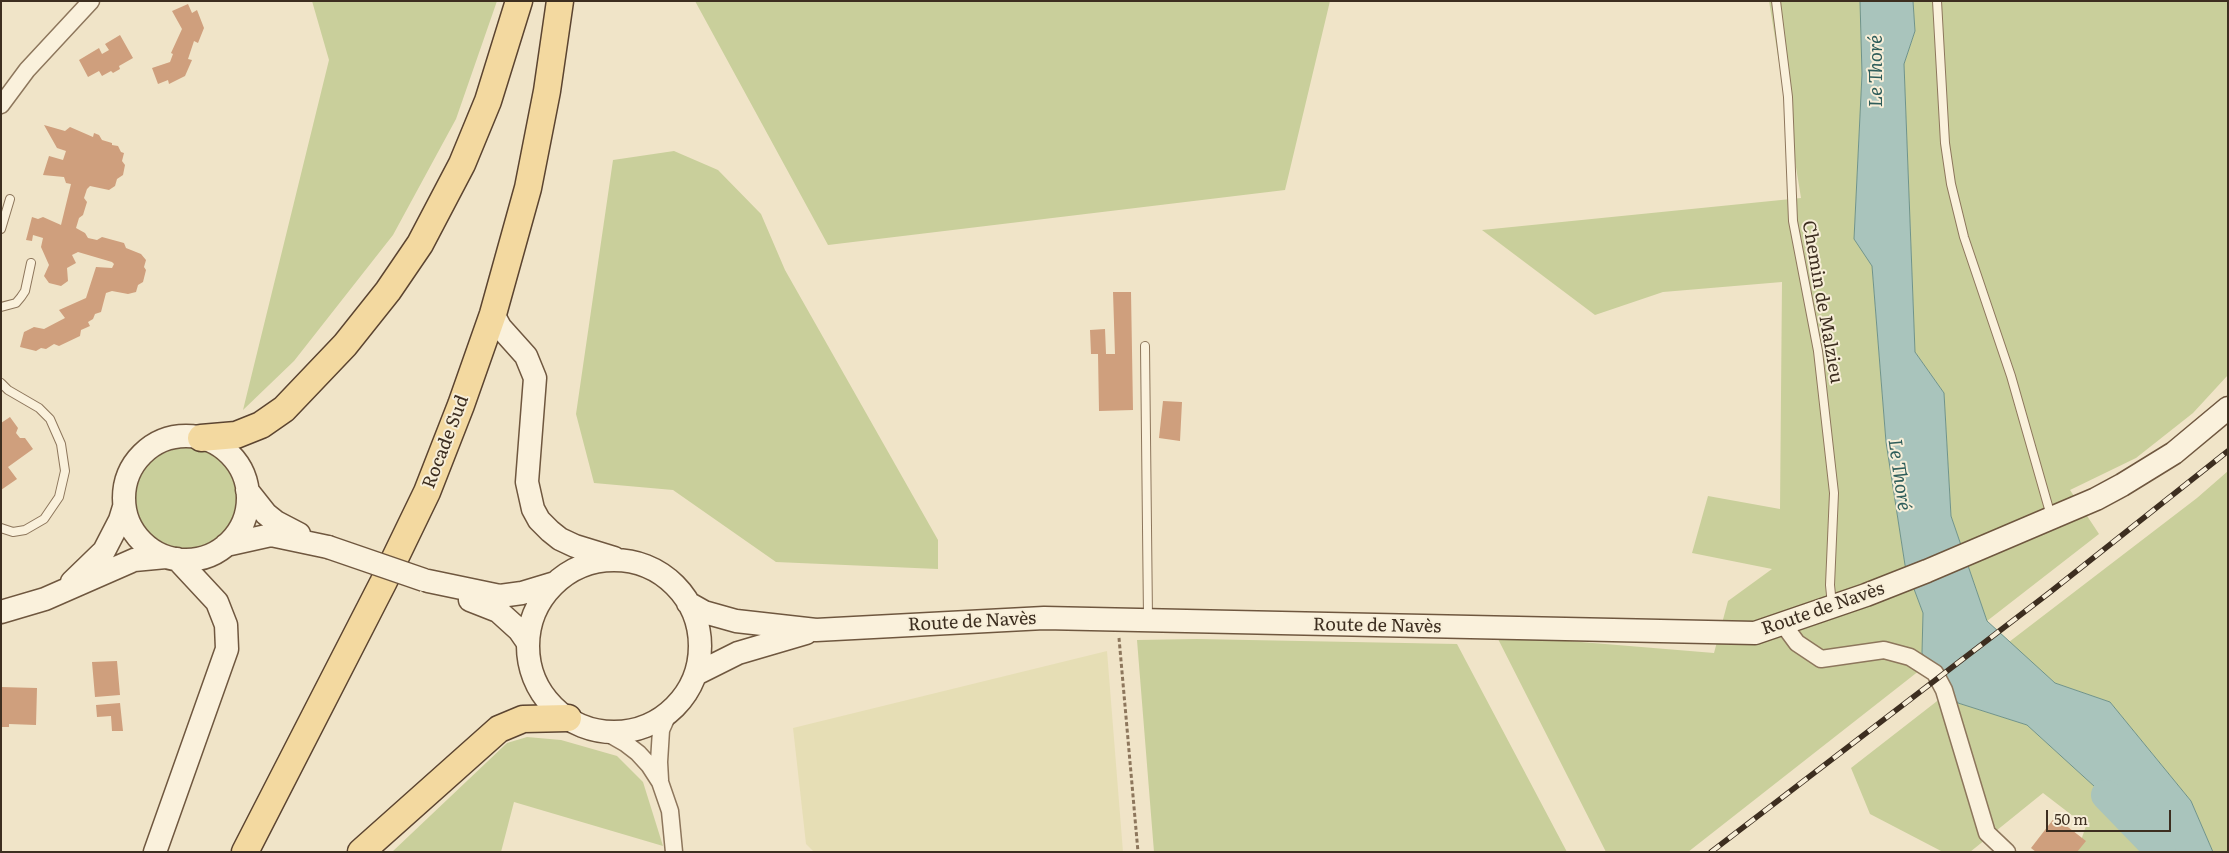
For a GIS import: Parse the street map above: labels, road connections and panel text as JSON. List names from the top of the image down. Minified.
{"streets":{"main road":["Rocade Sud","Route de Navès"],"lane":["Chemin de Malzieu"]},"crossings":[["Chemin de Malzieu","Route de Navès"]],"water":["Le Thoré"],"scale_bar":"50 m"}
